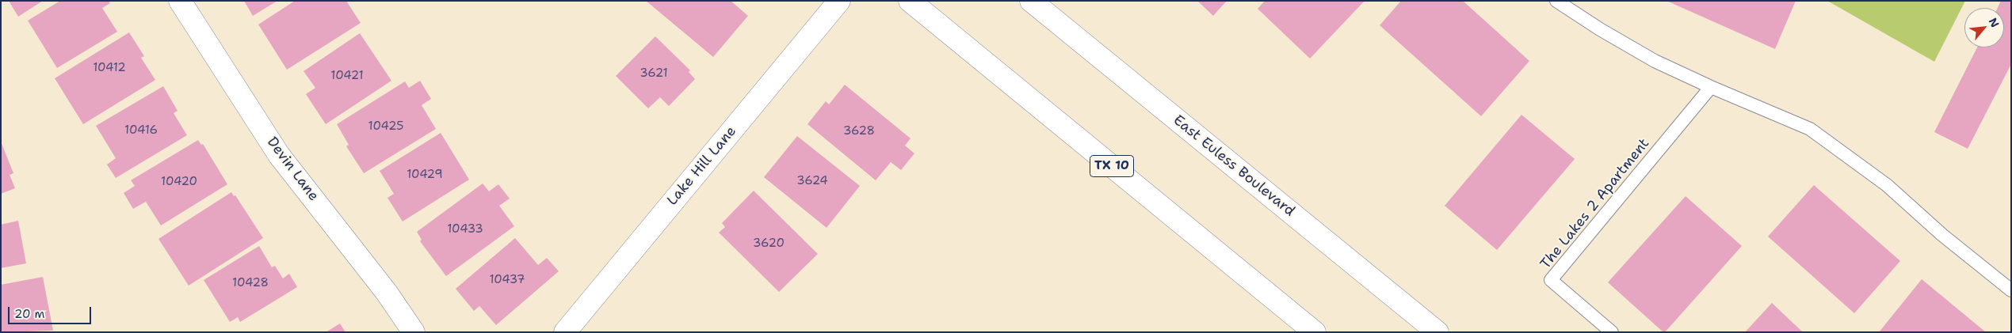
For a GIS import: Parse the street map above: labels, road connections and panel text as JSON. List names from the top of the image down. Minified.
{"streets":{"main road":["Lake Hill Lane","TX 10","East Euless Boulevard","Devin Lane"],"lane":["The Lakes 2 Apartment"]},"house_numbers":["10412","3621","10421","10425","10416","3628","10429","3624","10420","10433","3620","10437","10428"],"scale_bar":"20 m","north":"top right"}
